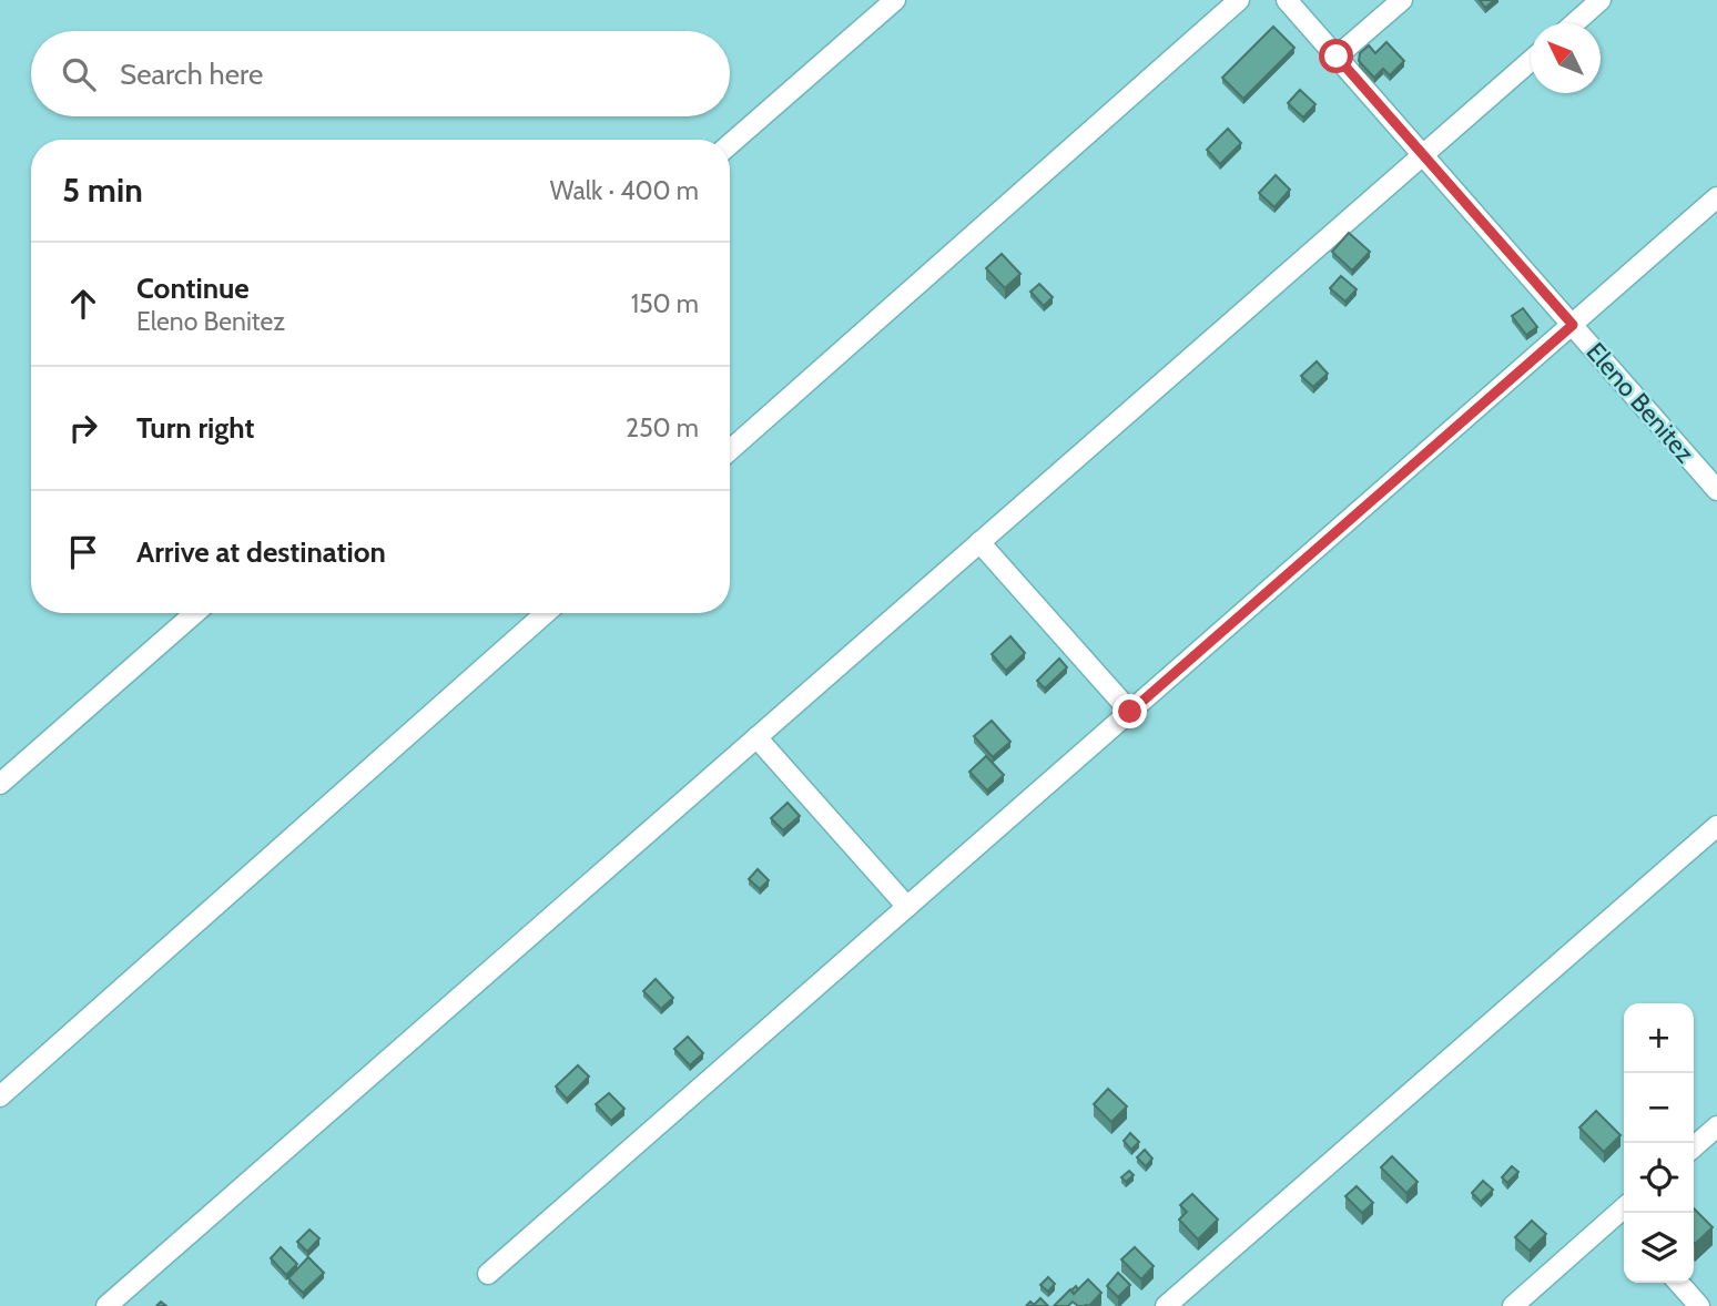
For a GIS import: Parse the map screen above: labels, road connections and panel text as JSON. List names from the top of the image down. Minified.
{"streets":{"street":["Eleno Benitez"]},"north":"top left","page":{"search":"Search here","heading":["5 min","Walk · 400 m"],"list":[["Continue","Eleno Benitez","150 m"],["Turn right","250 m"],"Arrive at destination"],"map_buttons":["+","−"]}}
